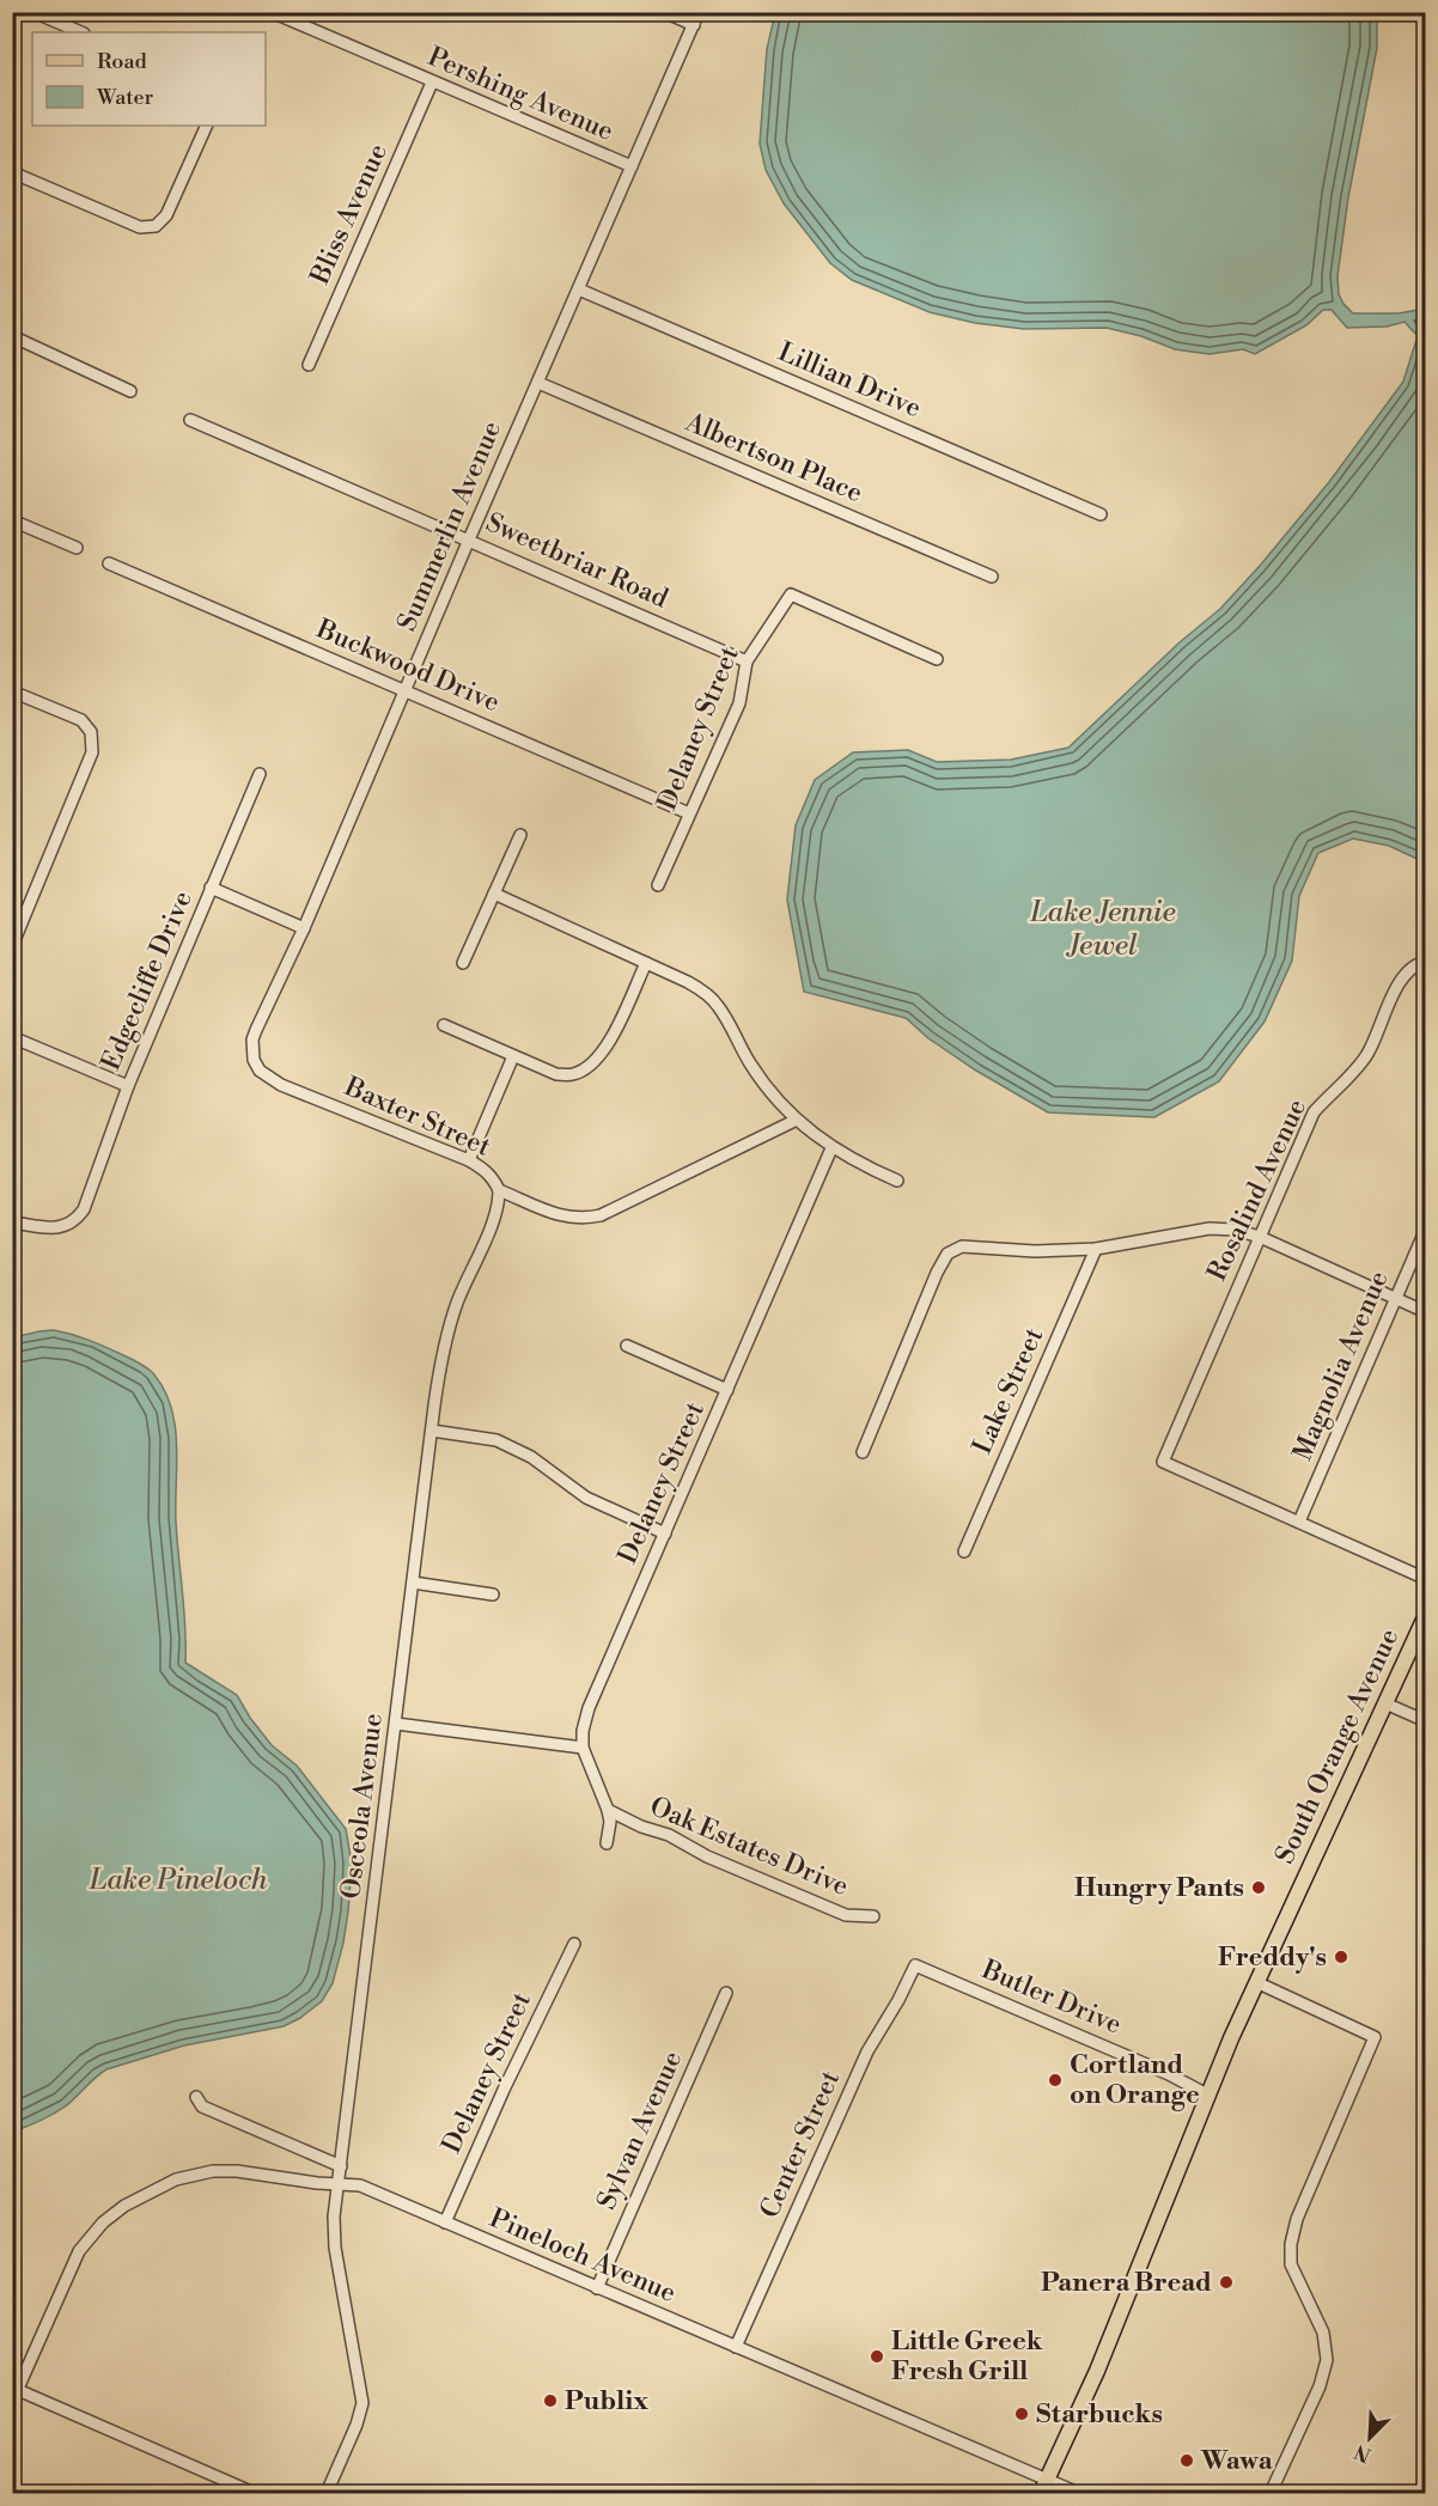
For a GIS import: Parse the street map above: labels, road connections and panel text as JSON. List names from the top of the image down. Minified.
{"streets":{"main road":["South Orange Avenue"],"street":["Pershing Avenue","Bliss Avenue","Lillian Drive","Albertson Place","Summerlin Avenue","Sweetbriar Road","Buckwood Drive","Delaney Street","Edgecliffe Drive","Baxter Street","Rosalind Avenue","Magnolia Avenue","Lake Street","Osceola Avenue","Oak Estates Drive","Butler Drive","Sylvan Avenue","Center Street","Pineloch Avenue"]},"crossings":[["Pershing Avenue","Bliss Avenue"],["Pershing Avenue","Summerlin Avenue"],["Lillian Drive","Summerlin Avenue"],["Albertson Place","Summerlin Avenue"],["Summerlin Avenue","Sweetbriar Road"],["Summerlin Avenue","Buckwood Drive"],["Summerlin Avenue","Baxter Street"],["Sweetbriar Road","Delaney Street"],["Buckwood Drive","Delaney Street"],["Delaney Street","Pineloch Avenue"],["Baxter Street","Osceola Avenue"],["Rosalind Avenue","Magnolia Avenue"],["South Orange Avenue","Butler Drive"],["South Orange Avenue","Pineloch Avenue"],["Osceola Avenue","Pineloch Avenue"],["Butler Drive","Center Street"],["Sylvan Avenue","Pineloch Avenue"],["Center Street","Pineloch Avenue"]],"water":["Lake Jennie Jewel","Lake Pineloch"],"places":["Hungry Pants","Freddy's","Cortland on Orange","Panera Bread","Little Greek Fresh Grill","Publix","Starbucks","Wawa"],"legend":["Road","Water"],"north":"bottom left"}
